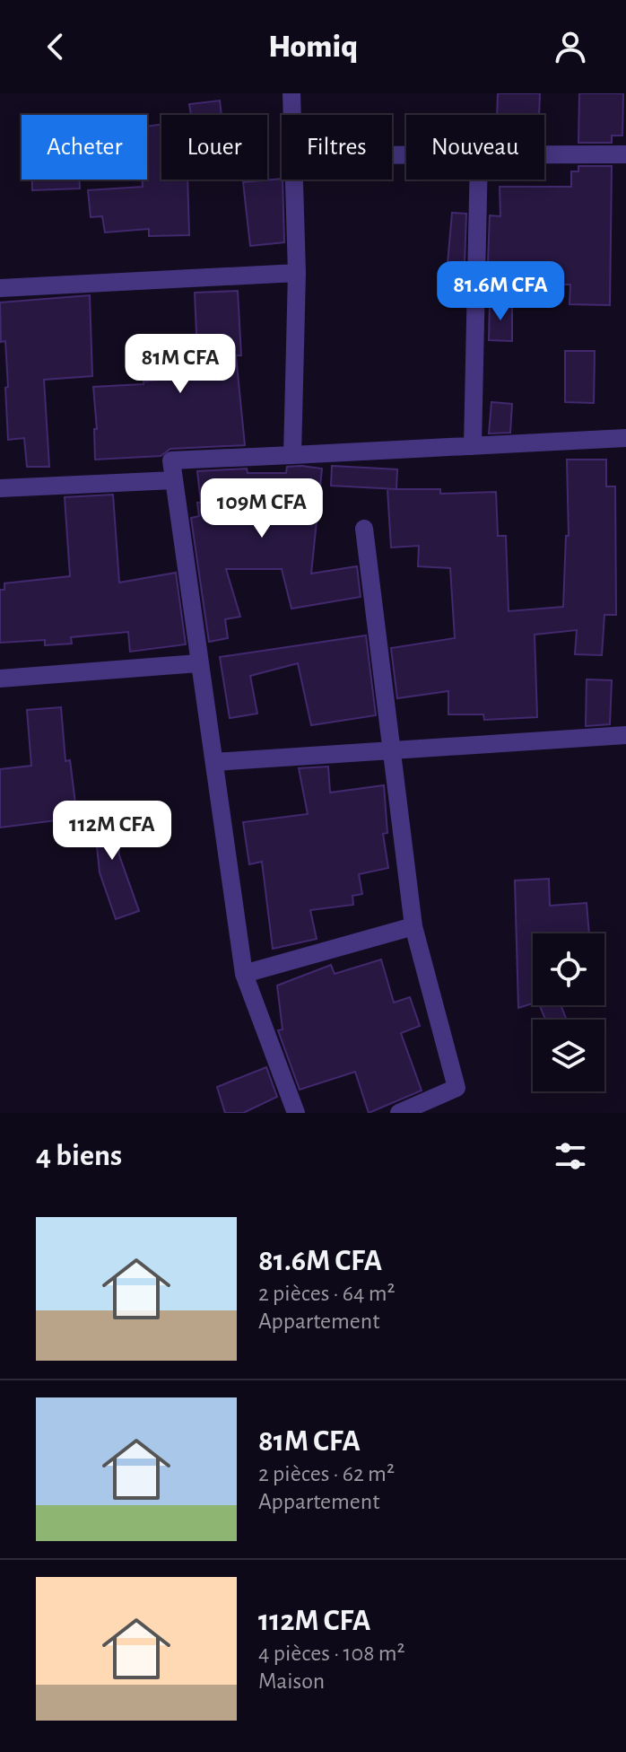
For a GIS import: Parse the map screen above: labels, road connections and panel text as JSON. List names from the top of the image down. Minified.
{"page":{"header":"Homiq","chip":["Acheter","Louer","Filtres","Nouveau"],"price":["81.6M CFA","81M CFA","109M CFA","112M CFA"],"heading":"4 biens","list":[{"name":"81.6M CFA","note":"2 pièces · 64 m² · Appartement"},{"name":"81M CFA","note":"2 pièces · 62 m² · Appartement"},{"name":"112M CFA","note":"4 pièces · 108 m² · Maison"}]}}
